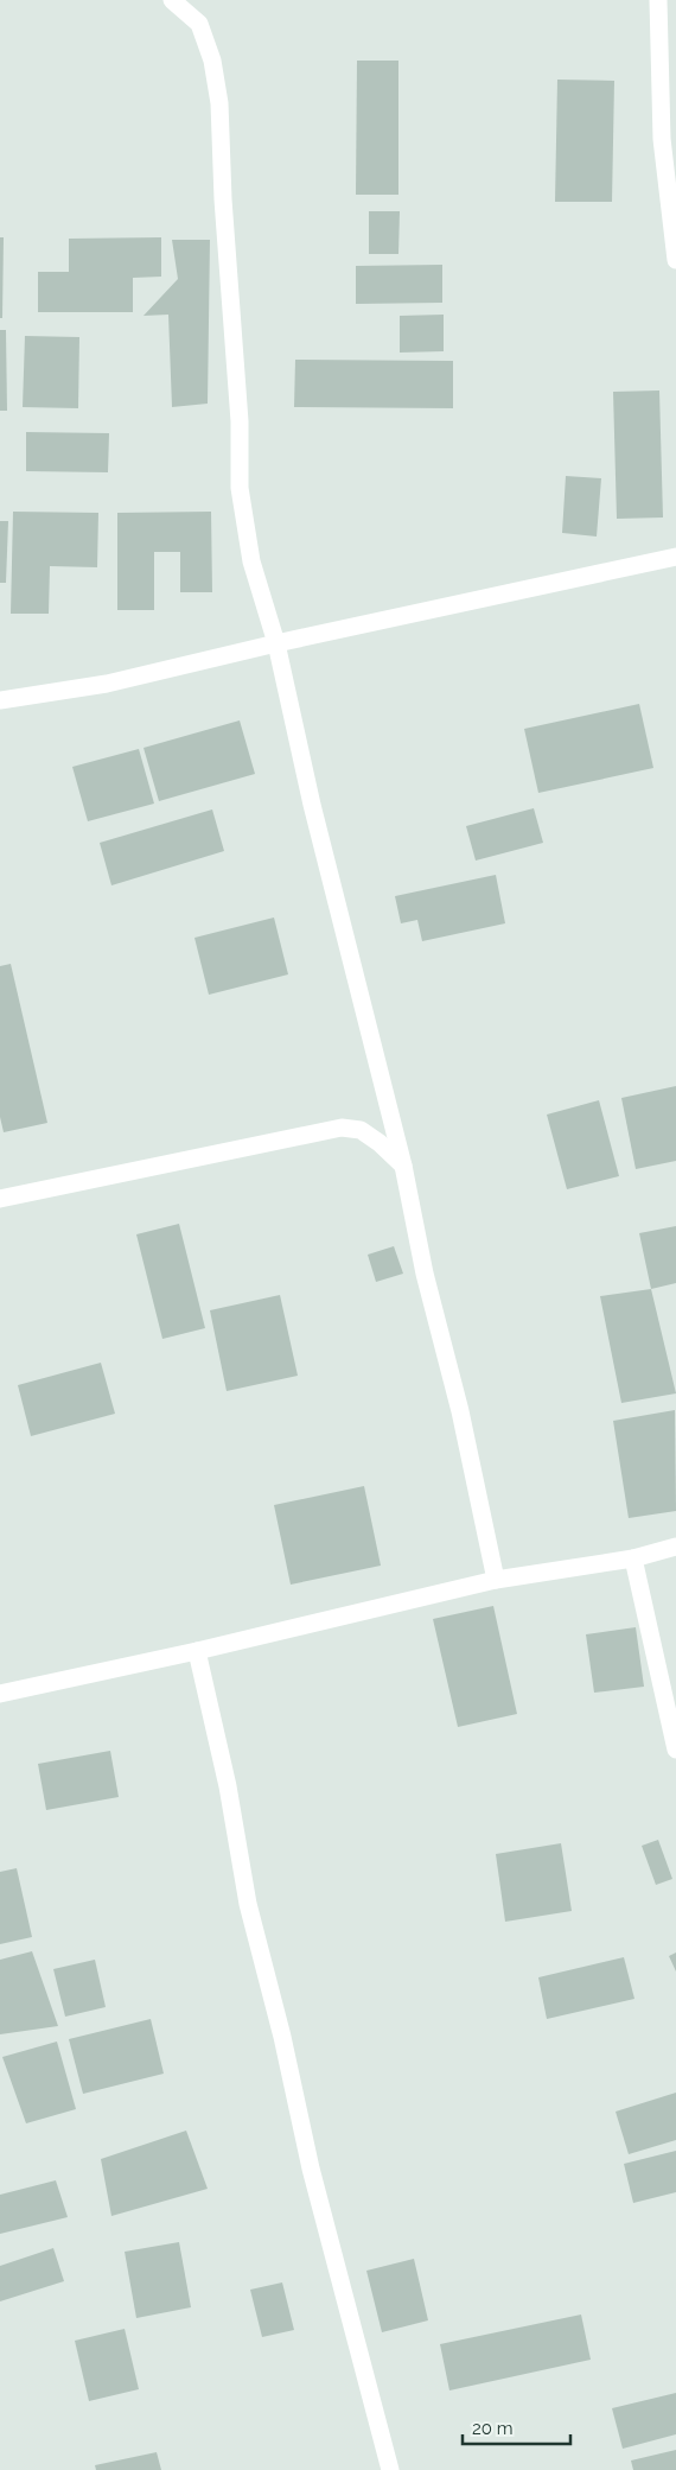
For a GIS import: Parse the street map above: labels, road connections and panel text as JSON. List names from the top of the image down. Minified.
{"scale_bar":"20 m"}
